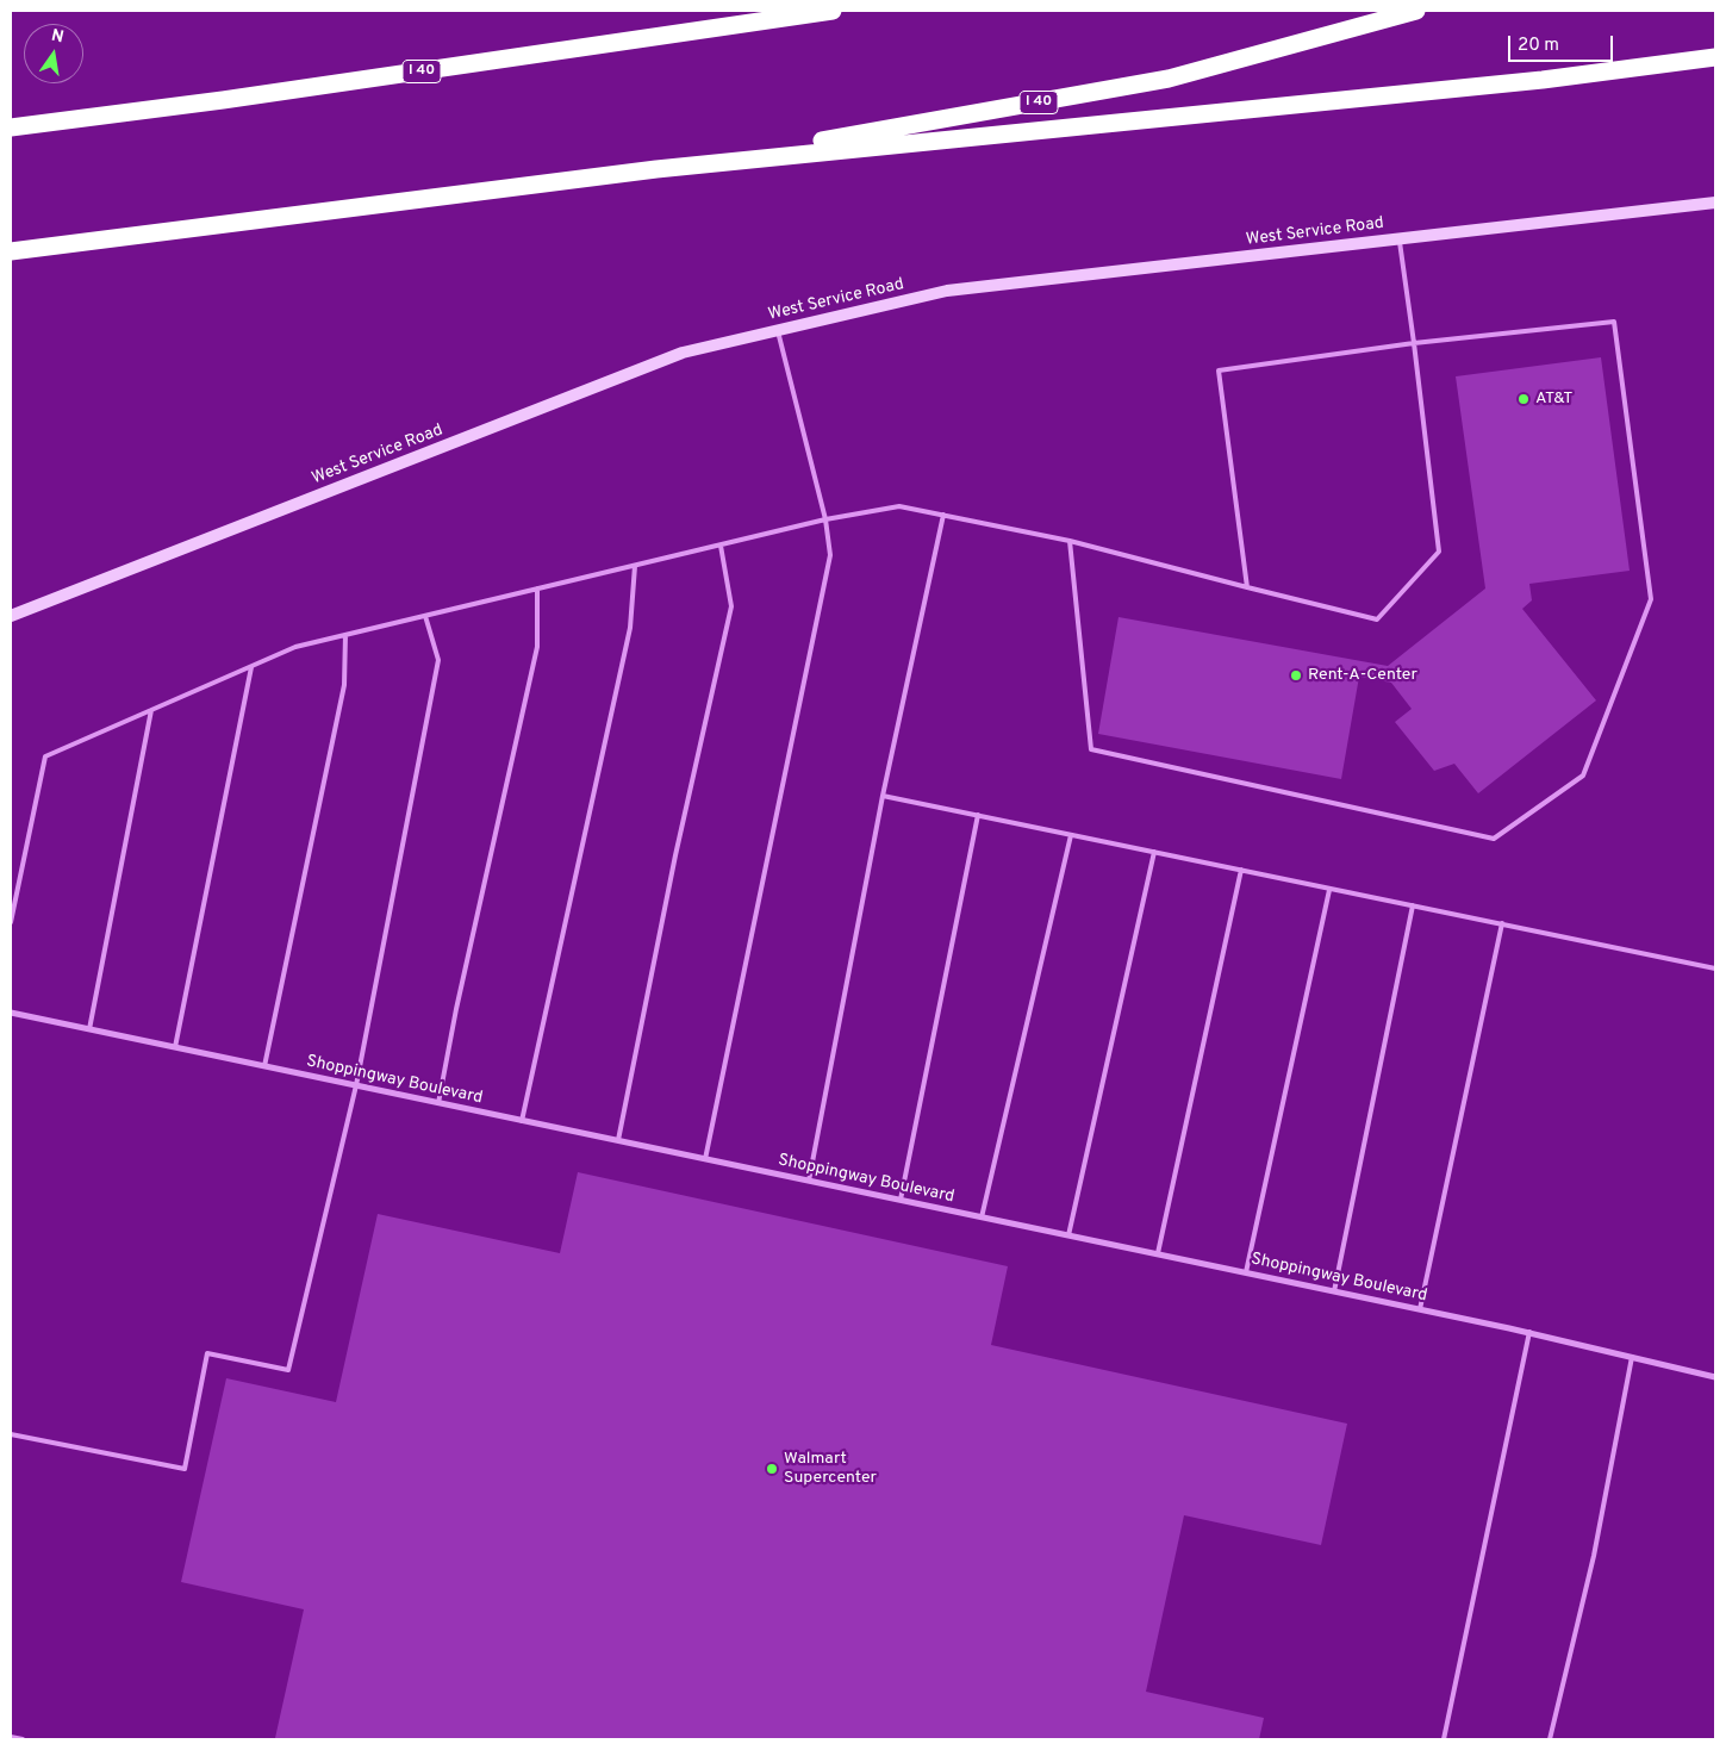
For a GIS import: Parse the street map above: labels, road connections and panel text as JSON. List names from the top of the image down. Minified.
{"streets":{"highway":["I 40"],"main road":["West Service Road"],"street":["Shoppingway Boulevard"]},"places":["AT&T","Rent-A-Center","Walmart Supercenter"],"scale_bar":"20 m","north":"top"}
